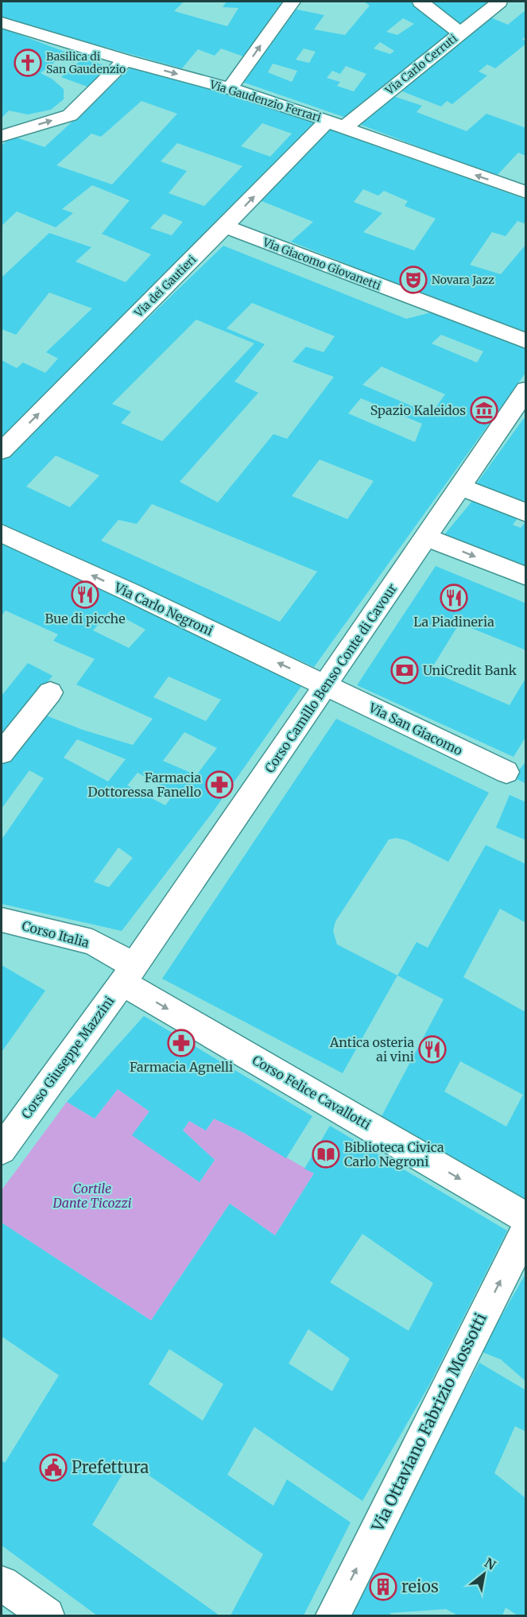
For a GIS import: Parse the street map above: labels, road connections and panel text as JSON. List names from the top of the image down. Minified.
{"streets":{"street":["Via Carlo Cerruti","Via Gaudenzio Ferrari","Via Giacomo Giovanetti","Via dei Gautieri","Via Carlo Negroni","Corso Camillo Benso Conte di Cavour","Via San Giacomo","Corso Italia","Corso Giuseppe Mazzini","Corso Felice Cavallotti","Via Ottaviano Fabrizio Mossotti"]},"crossings":[["Via Carlo Cerruti","Via Gaudenzio Ferrari"],["Via Carlo Cerruti","Via dei Gautieri"],["Via Gaudenzio Ferrari","Via dei Gautieri"],["Via Giacomo Giovanetti","Via dei Gautieri"],["Via Carlo Negroni","Corso Camillo Benso Conte di Cavour"],["Via Carlo Negroni","Via San Giacomo"],["Corso Camillo Benso Conte di Cavour","Via San Giacomo"],["Corso Camillo Benso Conte di Cavour","Corso Italia"],["Corso Camillo Benso Conte di Cavour","Corso Giuseppe Mazzini"],["Corso Camillo Benso Conte di Cavour","Corso Felice Cavallotti"],["Corso Italia","Corso Giuseppe Mazzini"],["Corso Italia","Corso Felice Cavallotti"],["Corso Giuseppe Mazzini","Corso Felice Cavallotti"]],"one_way":["Via Carlo Negroni","Corso Felice Cavallotti","Via Ottaviano Fabrizio Mossotti"],"parks":["Cortile Dante Ticozzi"],"places":{"church":["Basilica di San Gaudenzio"],"theatre":["Novara Jazz"],"museum":["Spazio Kaleidos"],"restaurant":["Bue di picche","La Piadineria","Antica osteria ai vini"],"bank":["UniCredit Bank"],"pharmacy":["Farmacia Dottoressa Fanello","Farmacia Agnelli"],"library":["Biblioteca Civica Carlo Negroni"],"public building":["Prefettura"],"building":["reios"]},"north":"top right"}
